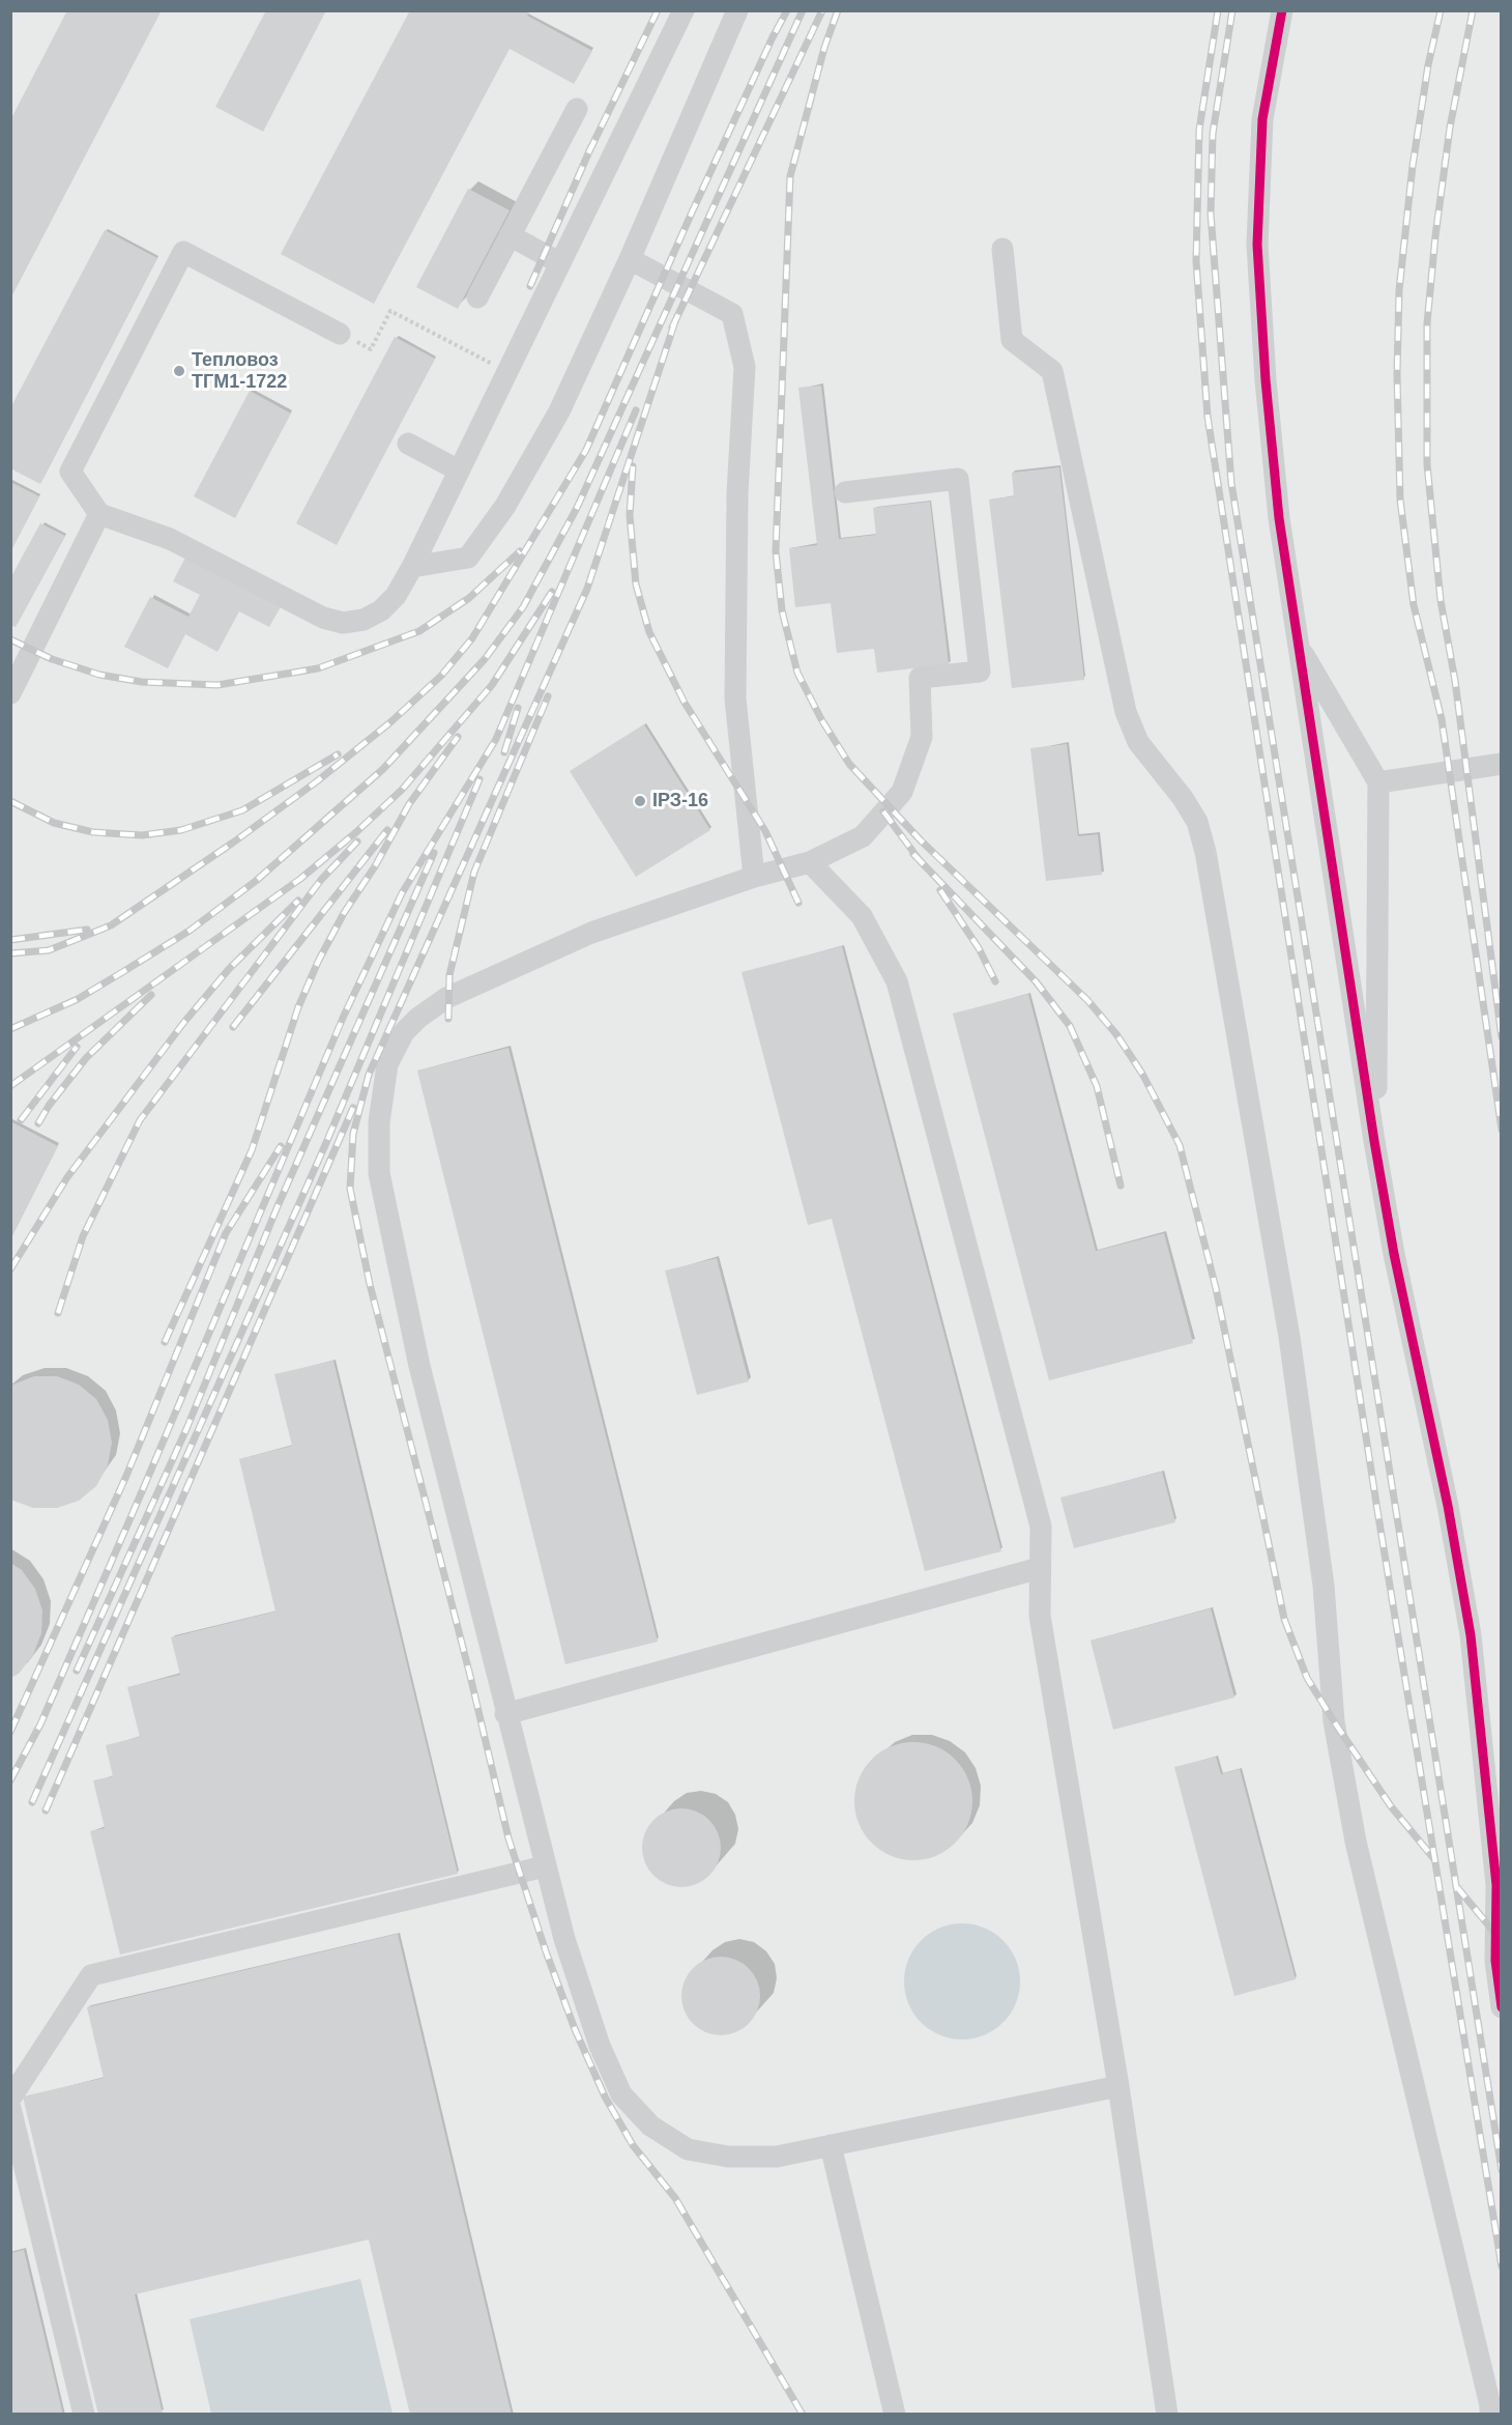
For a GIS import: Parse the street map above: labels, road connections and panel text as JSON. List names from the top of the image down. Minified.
{"places":["Тепловоз ТГМ1-1722","ІРЗ-16"]}
